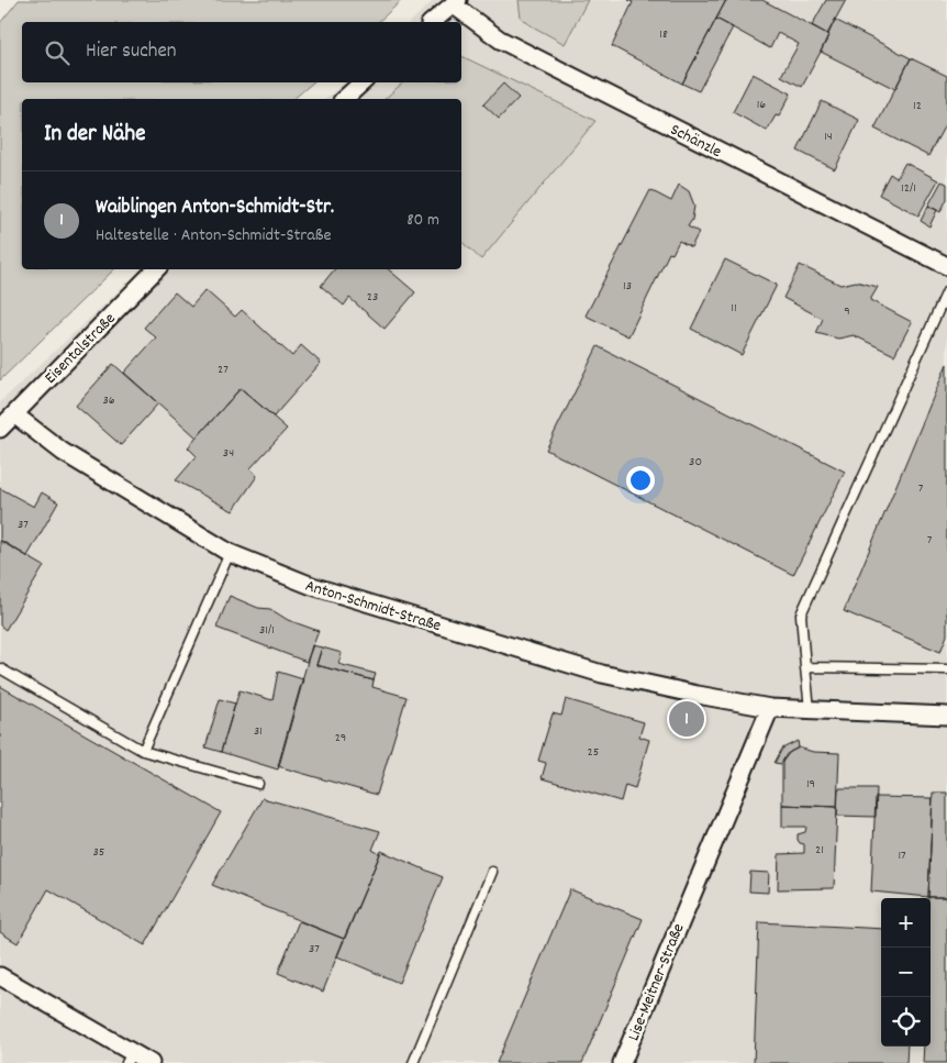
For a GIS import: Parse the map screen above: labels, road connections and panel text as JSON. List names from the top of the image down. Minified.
{"streets":{"street":["Schänzle","Eisentalstraße","Anton-Schmidt-Straße","Lise-Meitner-Straße"]},"crossings":[["Eisentalstraße","Anton-Schmidt-Straße"],["Anton-Schmidt-Straße","Lise-Meitner-Straße"]],"house_numbers":["18","16","12","14","12/1","13","23","11","9","27","36","34","30","7","37","7","31/1","31","29","25","19","21","35","17","37"],"page":{"search":"Hier suchen","heading":"In der Nähe","list":[{"mark":"1","name":"Waiblingen Anton-Schmidt-Str.","note":"Haltestelle · Anton-Schmidt-Straße","value":"80 m"}],"pins":"1","map_buttons":["+","−"]}}
